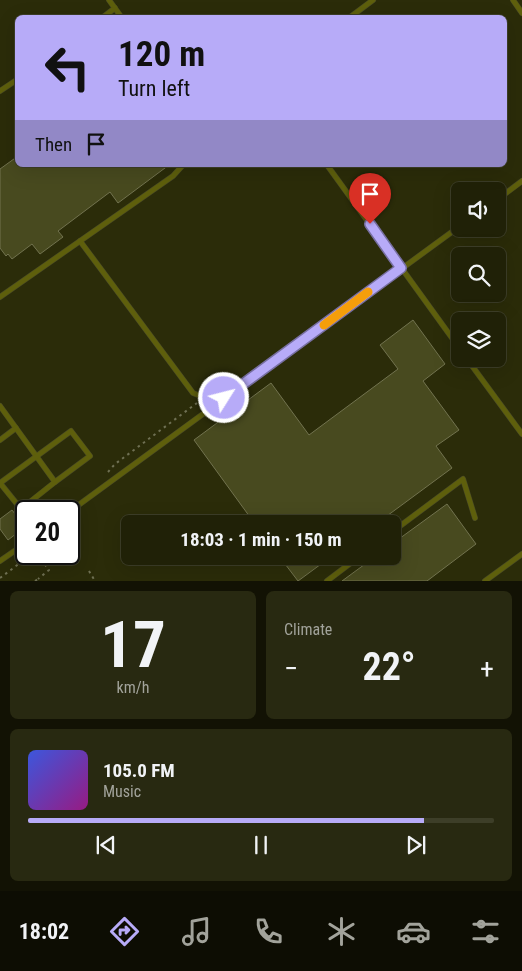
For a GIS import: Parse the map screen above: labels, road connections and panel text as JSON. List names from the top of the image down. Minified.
{"page":{"turn":["120 m","Turn left"],"then":"Then","limit":"20","trip":"18:03 · 1 min · 150 m","tile":[["17","km/h"],"Climate"],"heat":["−","22°","+"],"song":["105.0 FM","Music"],"tabs":"18:02"}}
